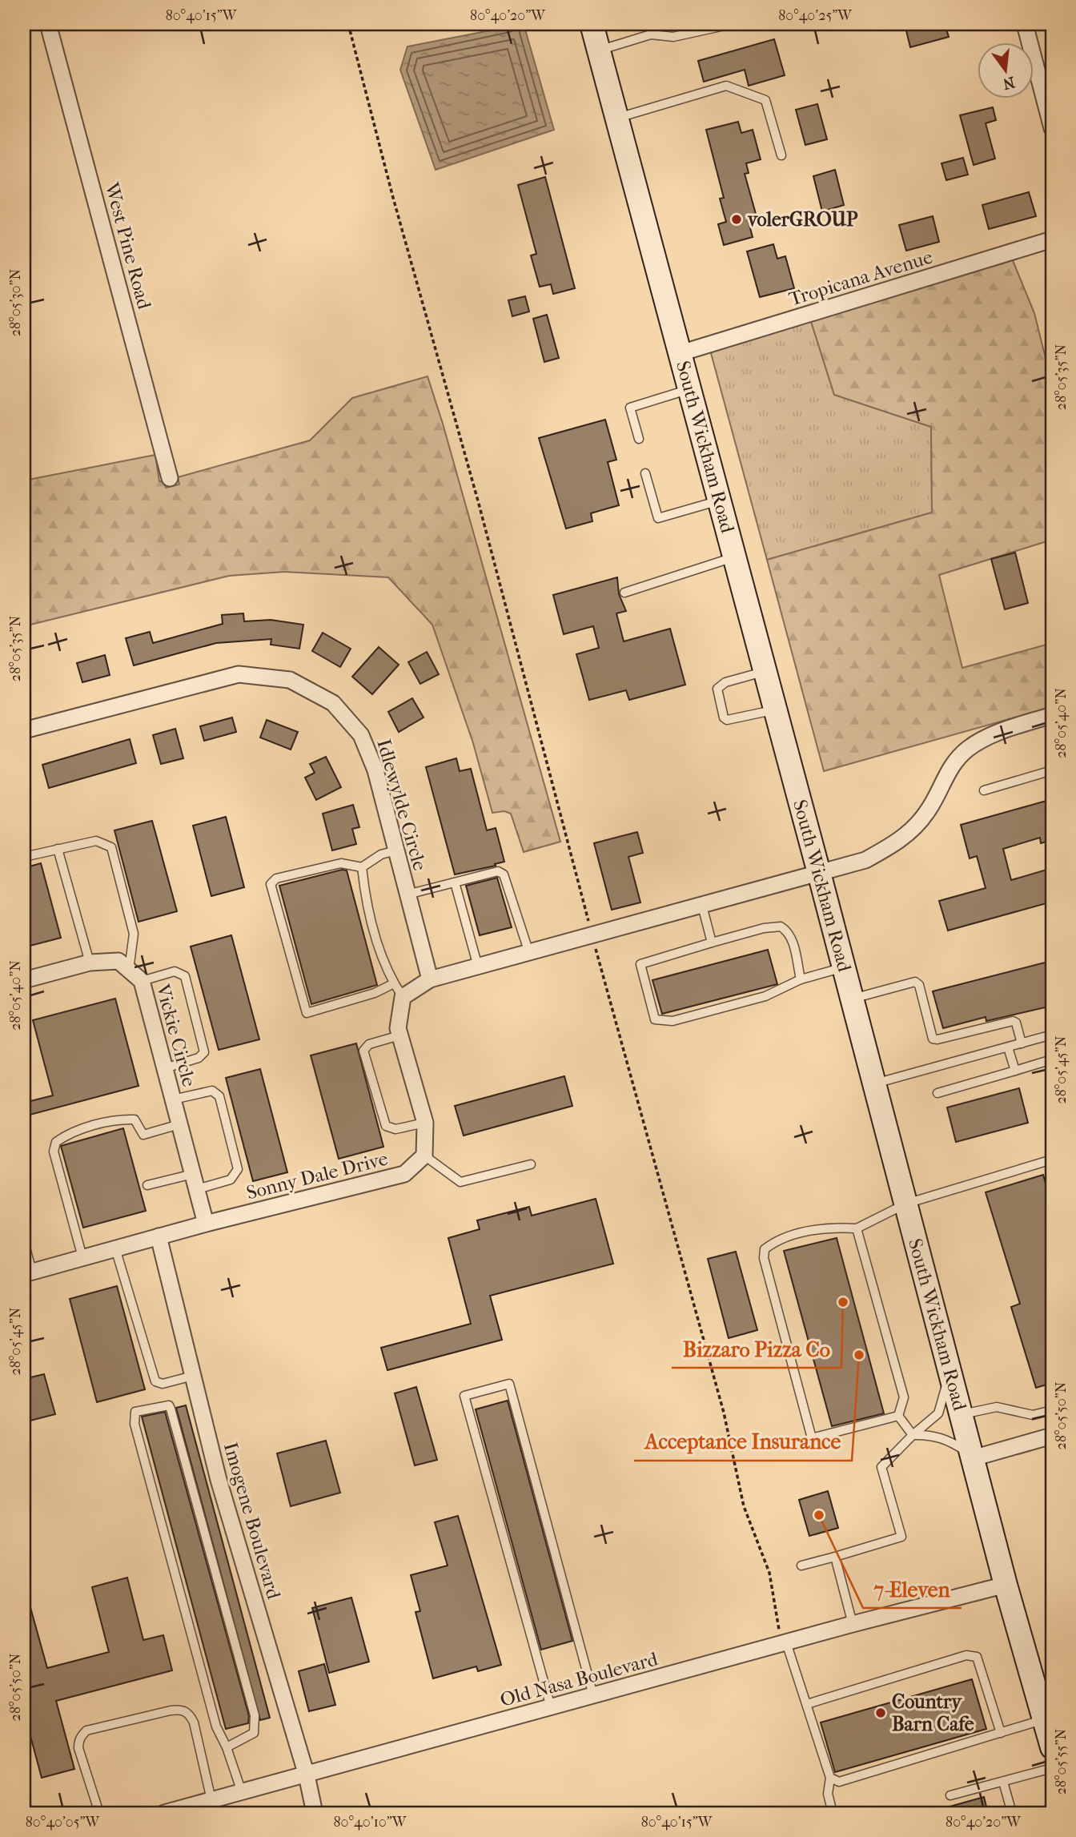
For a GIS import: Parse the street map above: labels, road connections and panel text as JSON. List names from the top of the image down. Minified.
{"streets":{"main road":["South Wickham Road"],"street":["West Pine Road","Tropicana Avenue","Idlewylde Circle","Vickie Circle","Sonny Dale Drive","Imogene Boulevard","Old Nasa Boulevard"]},"crossings":[["Tropicana Avenue","South Wickham Road"],["South Wickham Road","Old Nasa Boulevard"],["Vickie Circle","Sonny Dale Drive"],["Sonny Dale Drive","Imogene Boulevard"],["Imogene Boulevard","Old Nasa Boulevard"]],"places":["volerGROUP","Bizzaro Pizza Co","Acceptance Insurance","7-Eleven","Country Barn Cafe"],"north":"bottom","coordinates":["80°40'15\"W","80°40'20\"W","80°40'25\"W","28°05'30\"N","28°05'35\"N","28°05'40\"N","28°05'45\"N","28°05'50\"N","28°05'55\"N","80°40'05\"W","80°40'10\"W"]}
